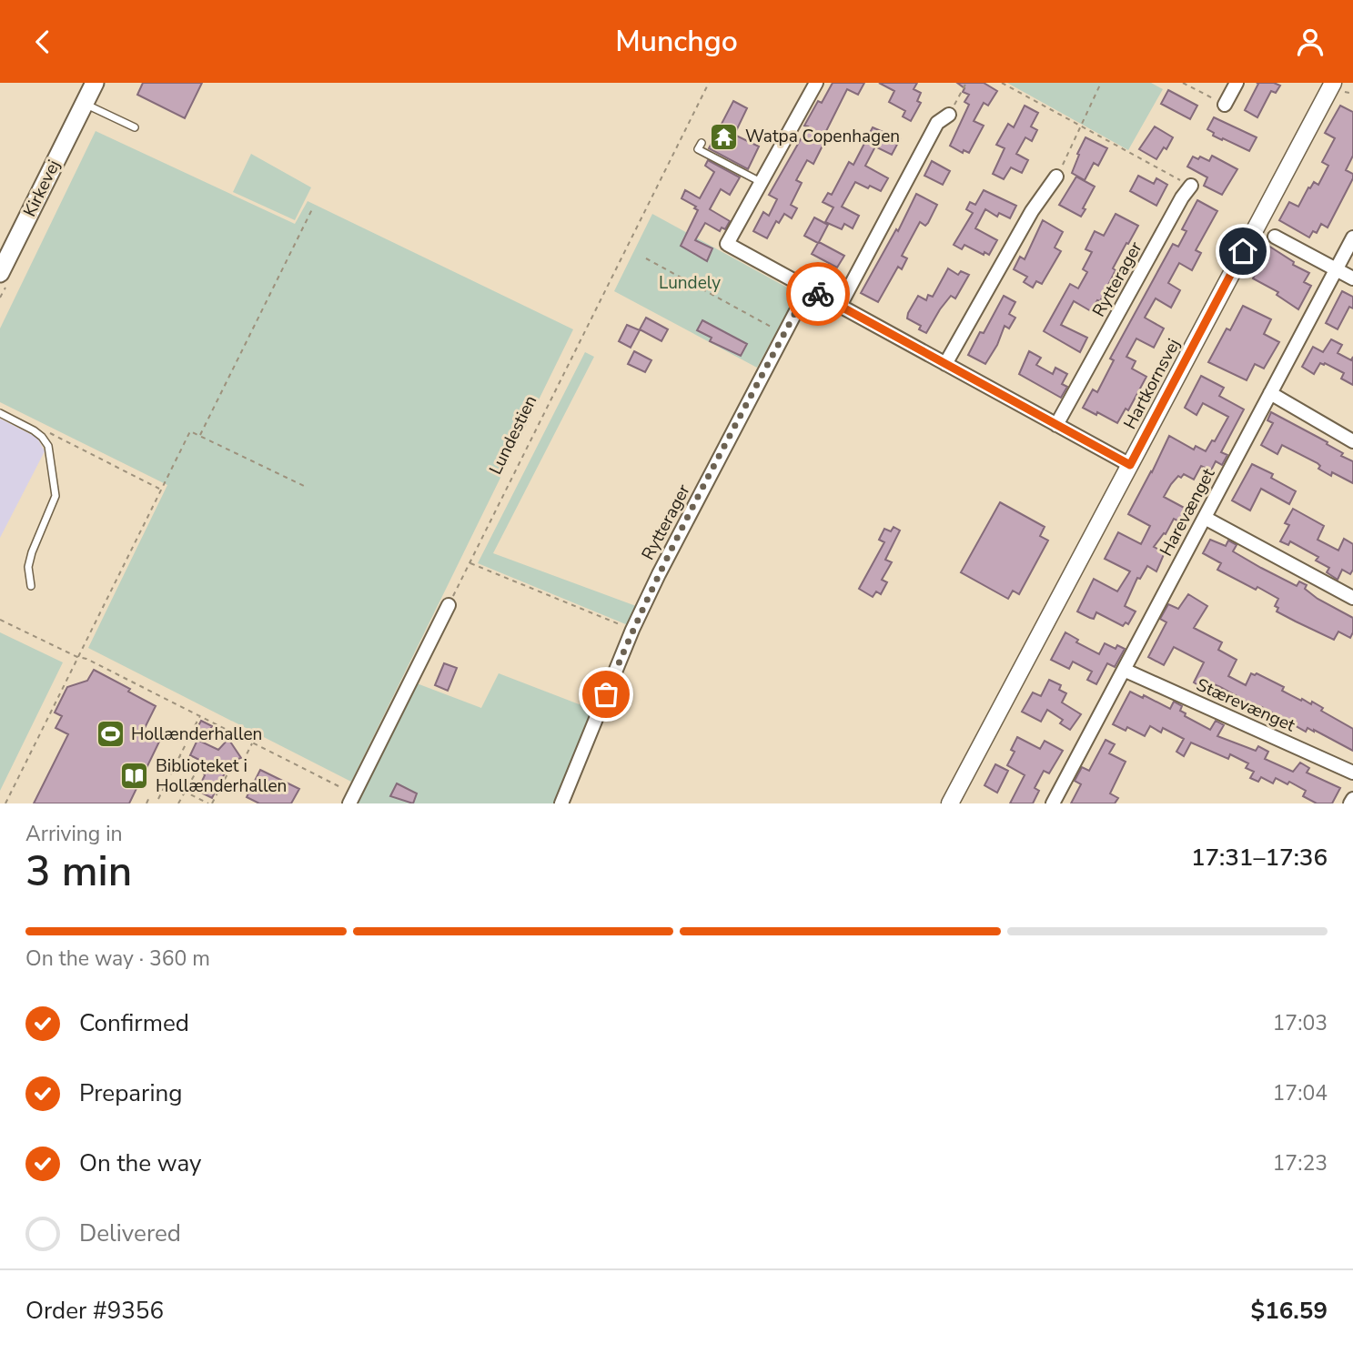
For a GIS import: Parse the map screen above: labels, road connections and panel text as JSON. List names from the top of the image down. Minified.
{"streets":{"main road":["Kirkevej"],"street":["Rytterager","Hartkornsvej","Harevænget","Stærevænget"],"path":["Lundestien"]},"crossings":[["Harevænget","Stærevænget"]],"parks":["Lundely"],"places":{"temple":["Watpa Copenhagen"],"sports":["Hollænderhallen"],"library":["Biblioteket i Hollænderhallen"]},"page":{"header":"Munchgo","heading":["3 min","Arriving in","17:31–17:36"],"panel":["Order #9356","$16.59"],"bar":"On the way · 360 m","list":[["Confirmed","17:03"],["Preparing","17:04"],["On the way","17:23"],"Delivered"]}}
